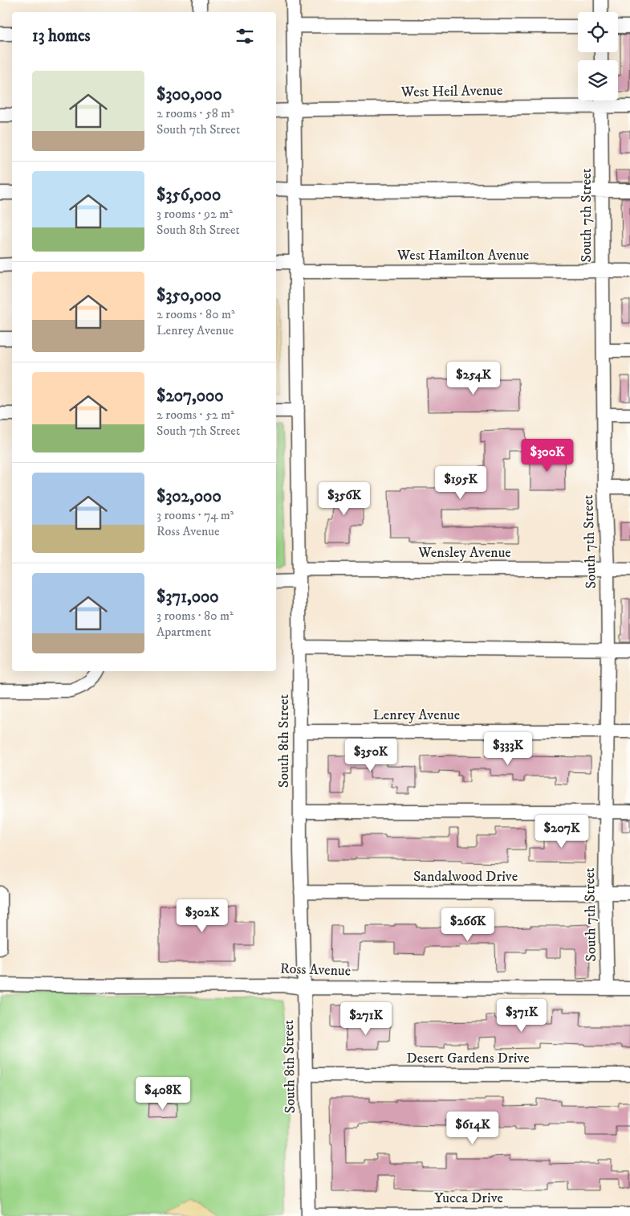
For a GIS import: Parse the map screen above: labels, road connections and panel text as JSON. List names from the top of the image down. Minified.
{"streets":{"street":["West Heil Avenue","South 7th Street","West Hamilton Avenue","Wensley Avenue","Lenrey Avenue","South 8th Street","Sandalwood Drive","Ross Avenue","Desert Gardens Drive","Yucca Drive"]},"crossings":[["West Heil Avenue","South 8th Street"],["South 7th Street","West Hamilton Avenue"],["South 7th Street","Wensley Avenue"],["South 7th Street","Lenrey Avenue"],["South 7th Street","Sandalwood Drive"],["South 7th Street","Ross Avenue"],["West Hamilton Avenue","South 8th Street"],["Wensley Avenue","South 8th Street"],["Lenrey Avenue","South 8th Street"],["South 8th Street","Sandalwood Drive"],["South 8th Street","Ross Avenue"],["South 8th Street","Desert Gardens Drive"],["South 8th Street","Yucca Drive"]],"page":{"heading":"13 homes","list":[{"name":"$300,000","note":"2 rooms · 58 m² · South 7th Street"},{"name":"$356,000","note":"3 rooms · 92 m² · South 8th Street"},{"name":"$350,000","note":"2 rooms · 80 m² · Lenrey Avenue"},{"name":"$207,000","note":"2 rooms · 52 m² · South 7th Street"},{"name":"$302,000","note":"3 rooms · 74 m² · Ross Avenue"},{"name":"$371,000","note":"3 rooms · 80 m² · Apartment"}],"price":["$254K","$300K","$195K","$356K","$333K","$350K","$207K","$302K","$266K","$371K","$271K","$408K","$614K"]}}
